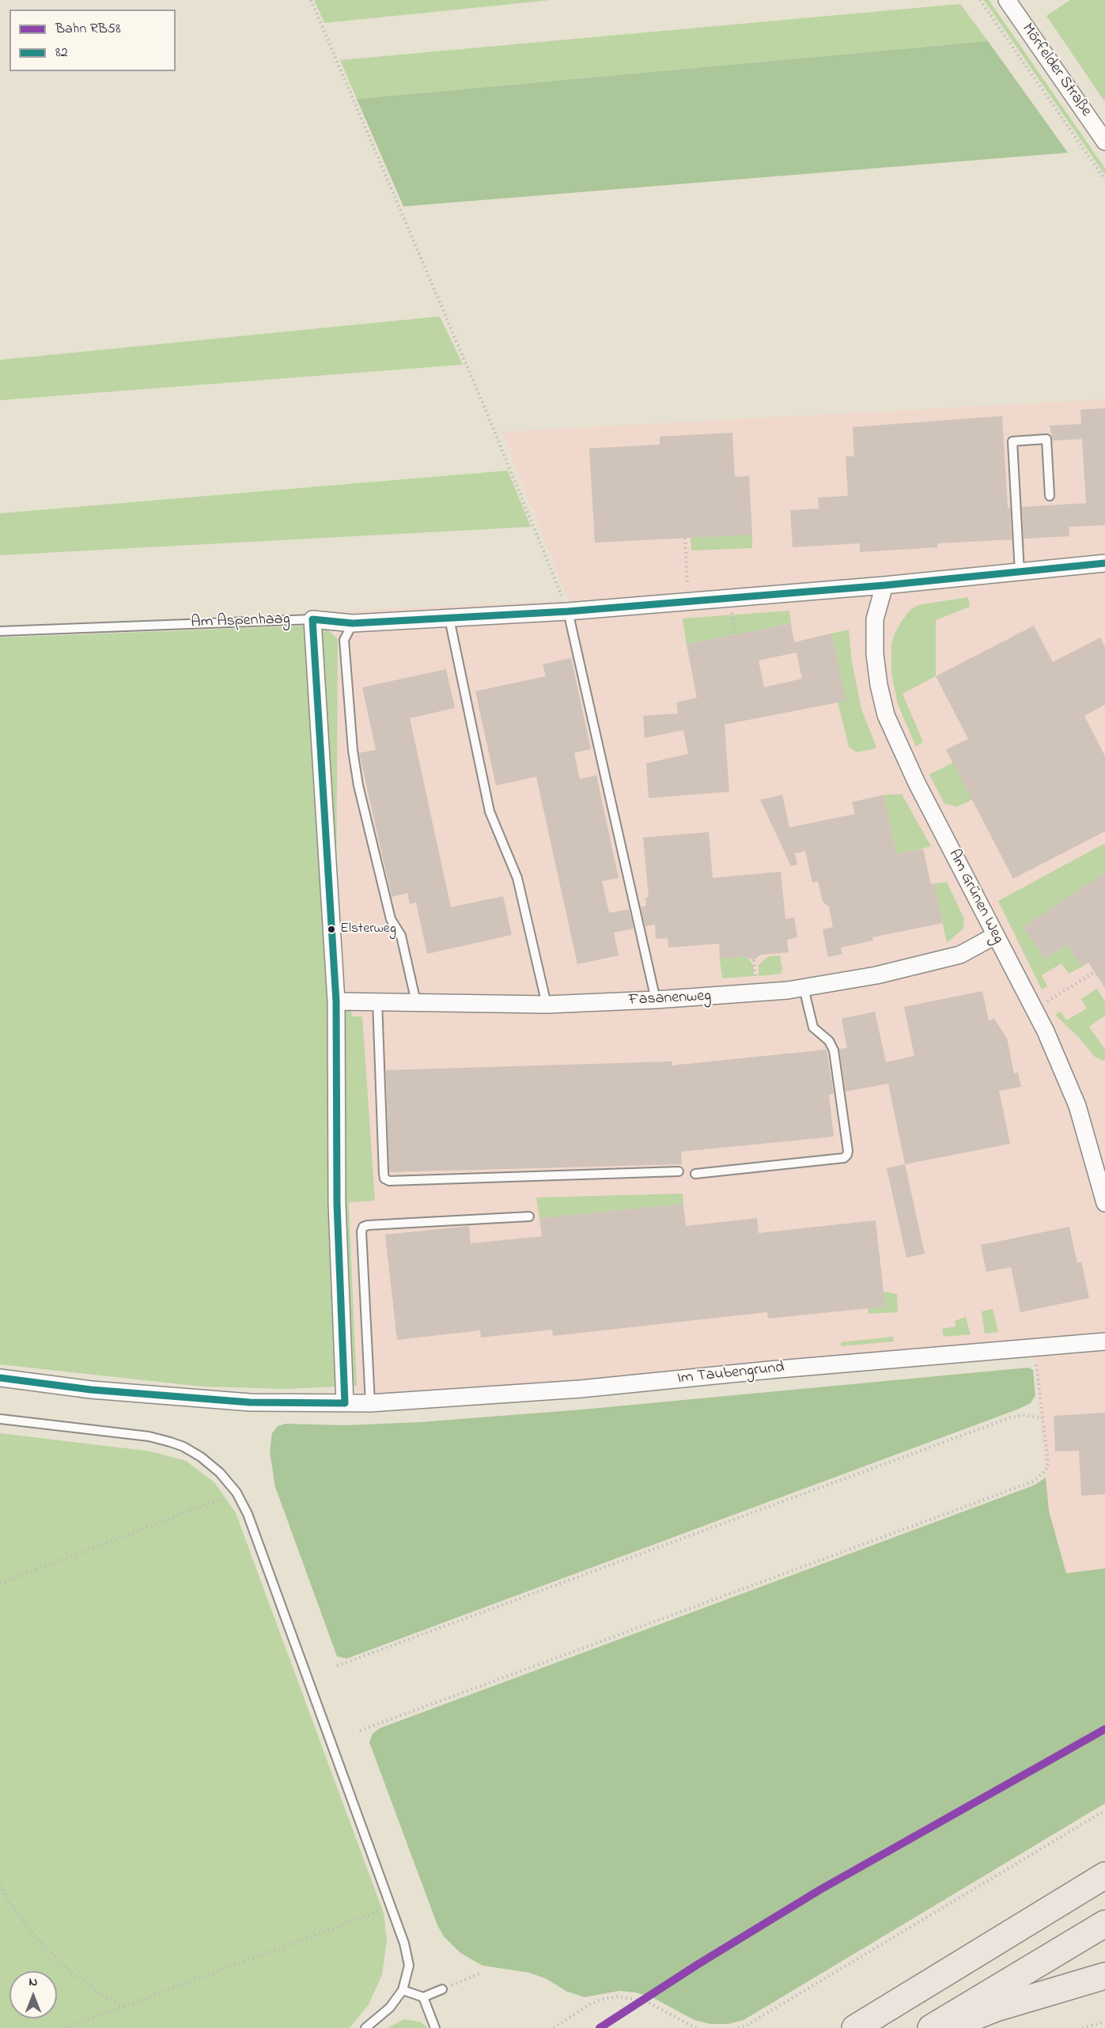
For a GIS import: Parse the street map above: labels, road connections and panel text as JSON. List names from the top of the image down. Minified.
{"streets":{"street":["Mörfelder Straße","Am Aspenhaag","Am Grünen Weg","Fasanenweg","Im Taubengrund"]},"crossings":[["Am Aspenhaag","Am Grünen Weg"],["Am Grünen Weg","Fasanenweg"]],"places":["Elsterweg"],"lines":["transit line 82","rail line RB58"],"legend":["Bahn RB58","82"],"north":"top"}
